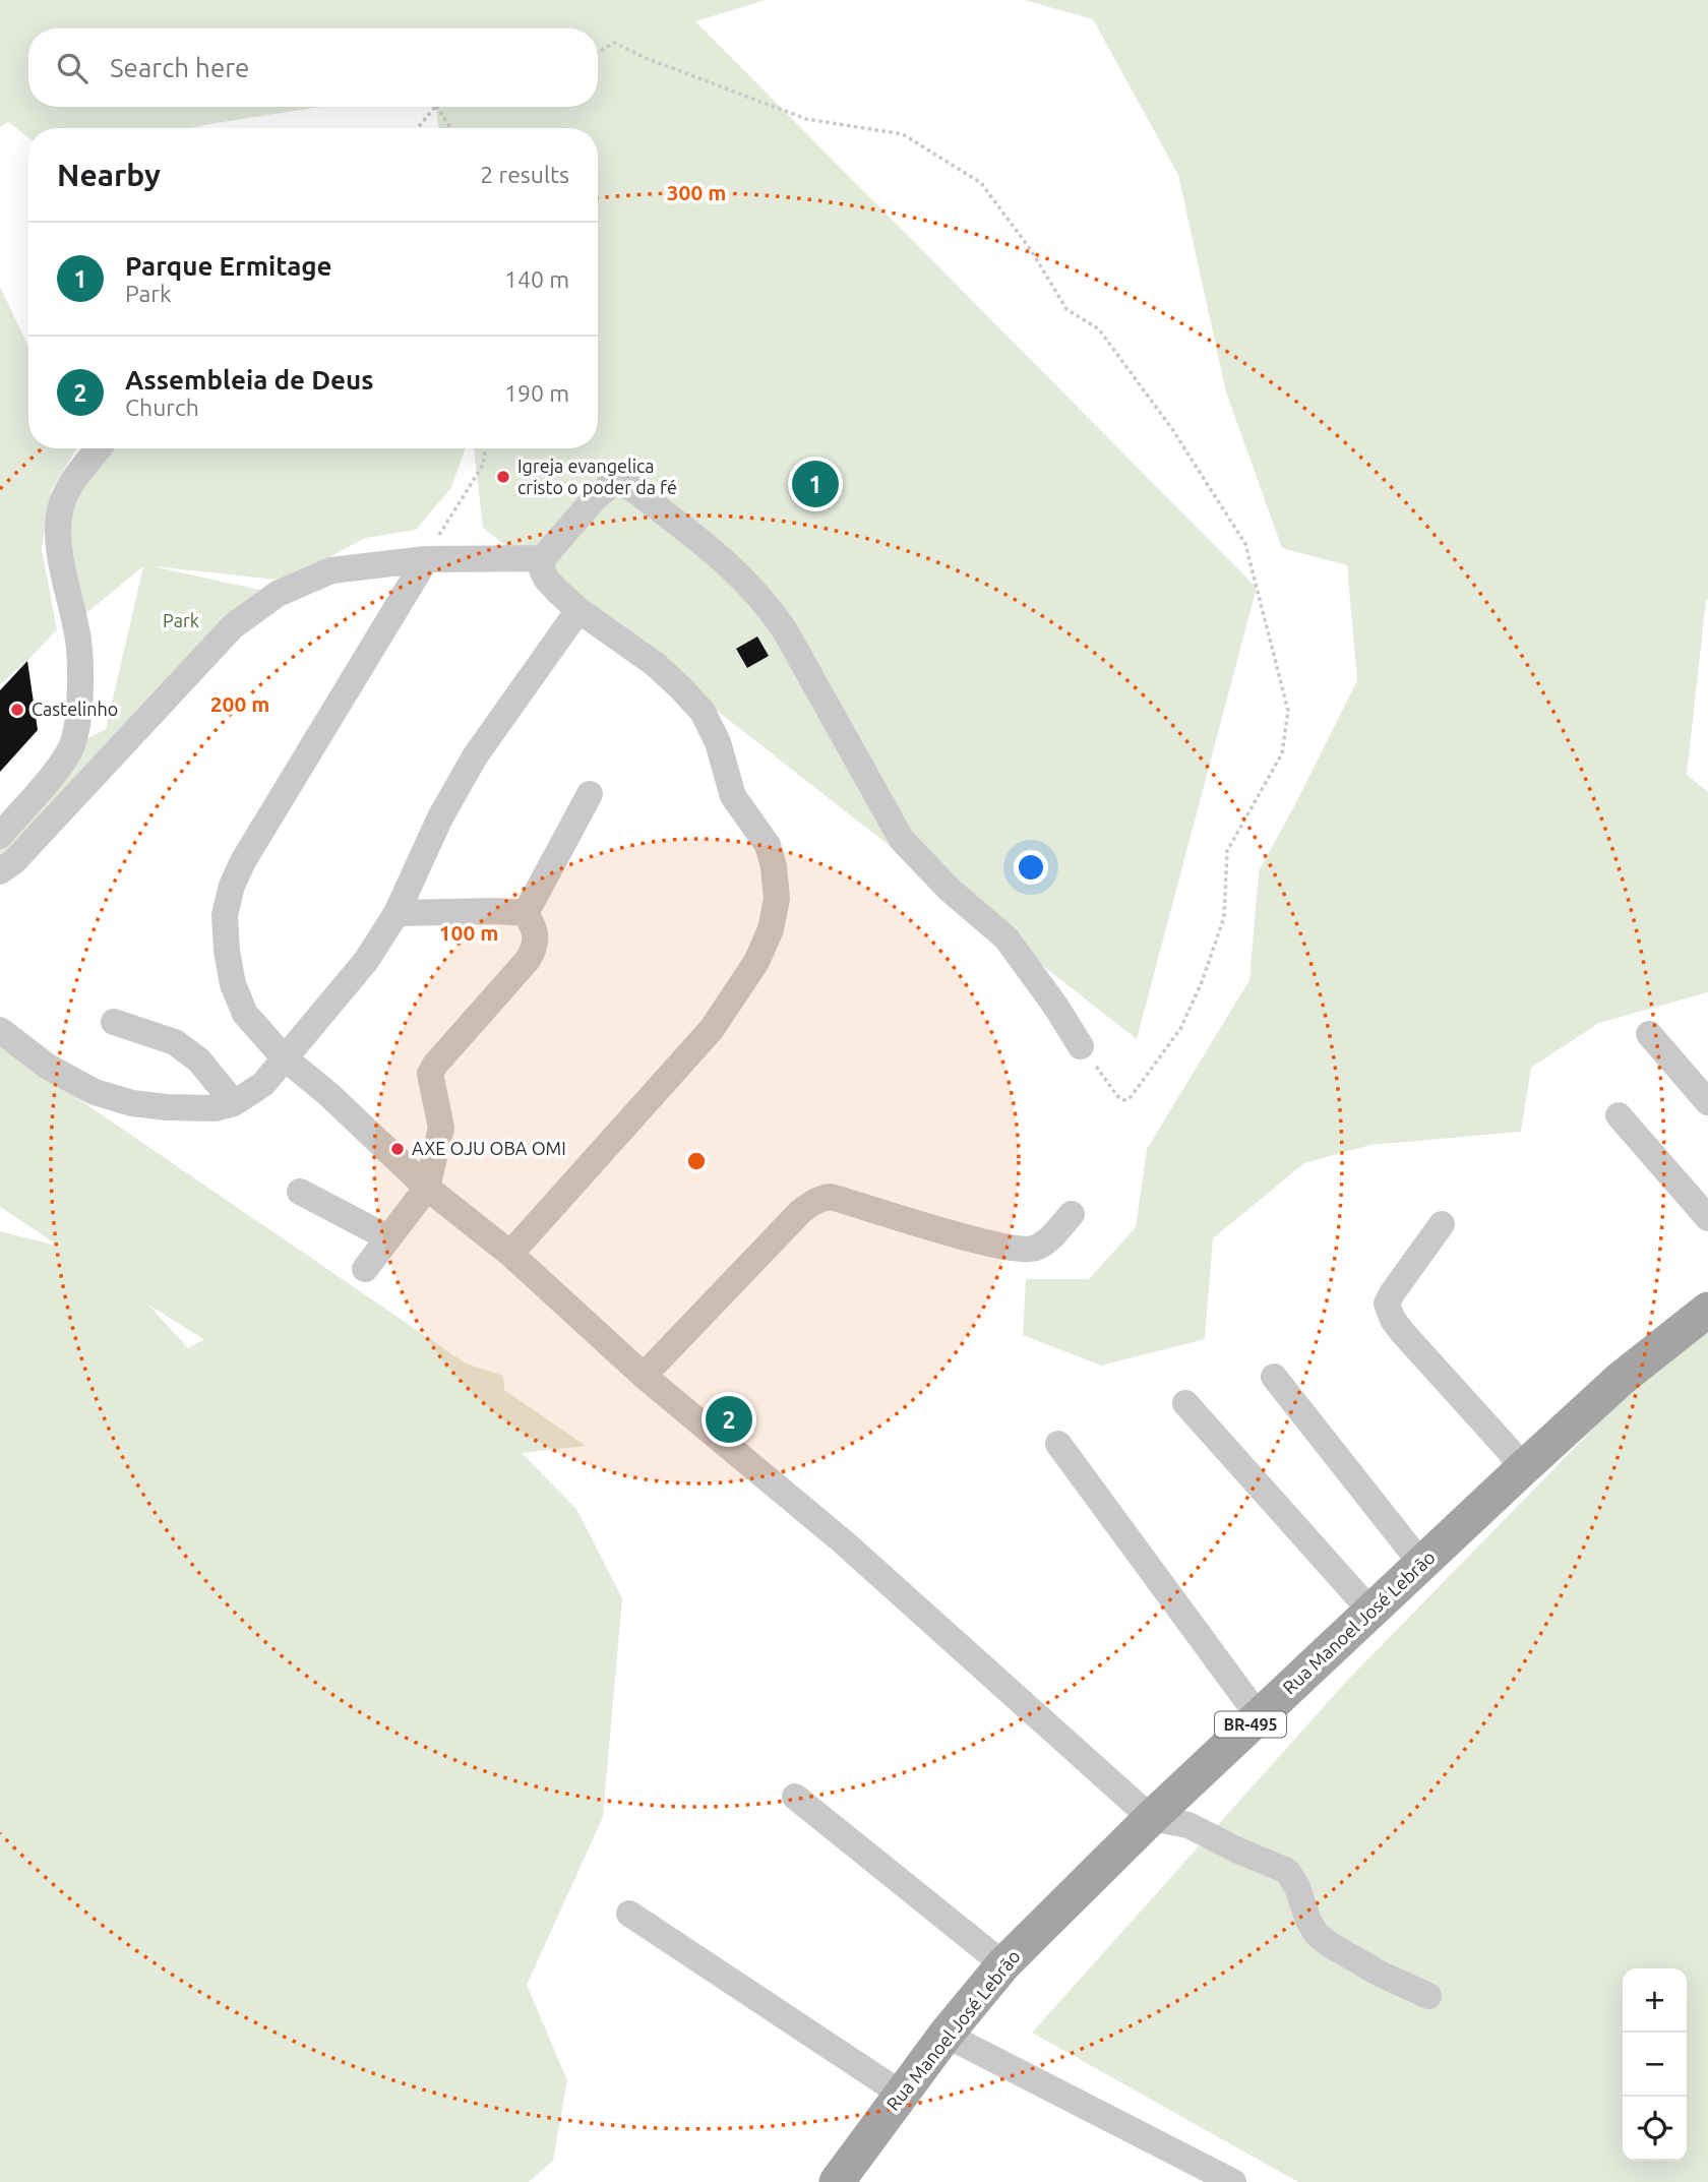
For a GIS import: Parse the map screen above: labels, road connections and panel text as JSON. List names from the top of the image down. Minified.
{"streets":{"main road":["Rua Manoel José Lebrão","BR-495"]},"parks":["Park"],"places":["Igreja evangelica cristo o poder da fé","Castelinho","AXE OJU OBA OMI"],"page":{"search":"Search here","heading":["Nearby","2 results"],"list":[{"mark":"1","name":"Parque Ermitage","note":"Park","value":"140 m"},{"mark":"2","name":"Assembleia de Deus","note":"Church","value":"190 m"}],"pins":["1","2"],"map_buttons":["+","−"]},"rings":["300 m","200 m","100 m"]}
